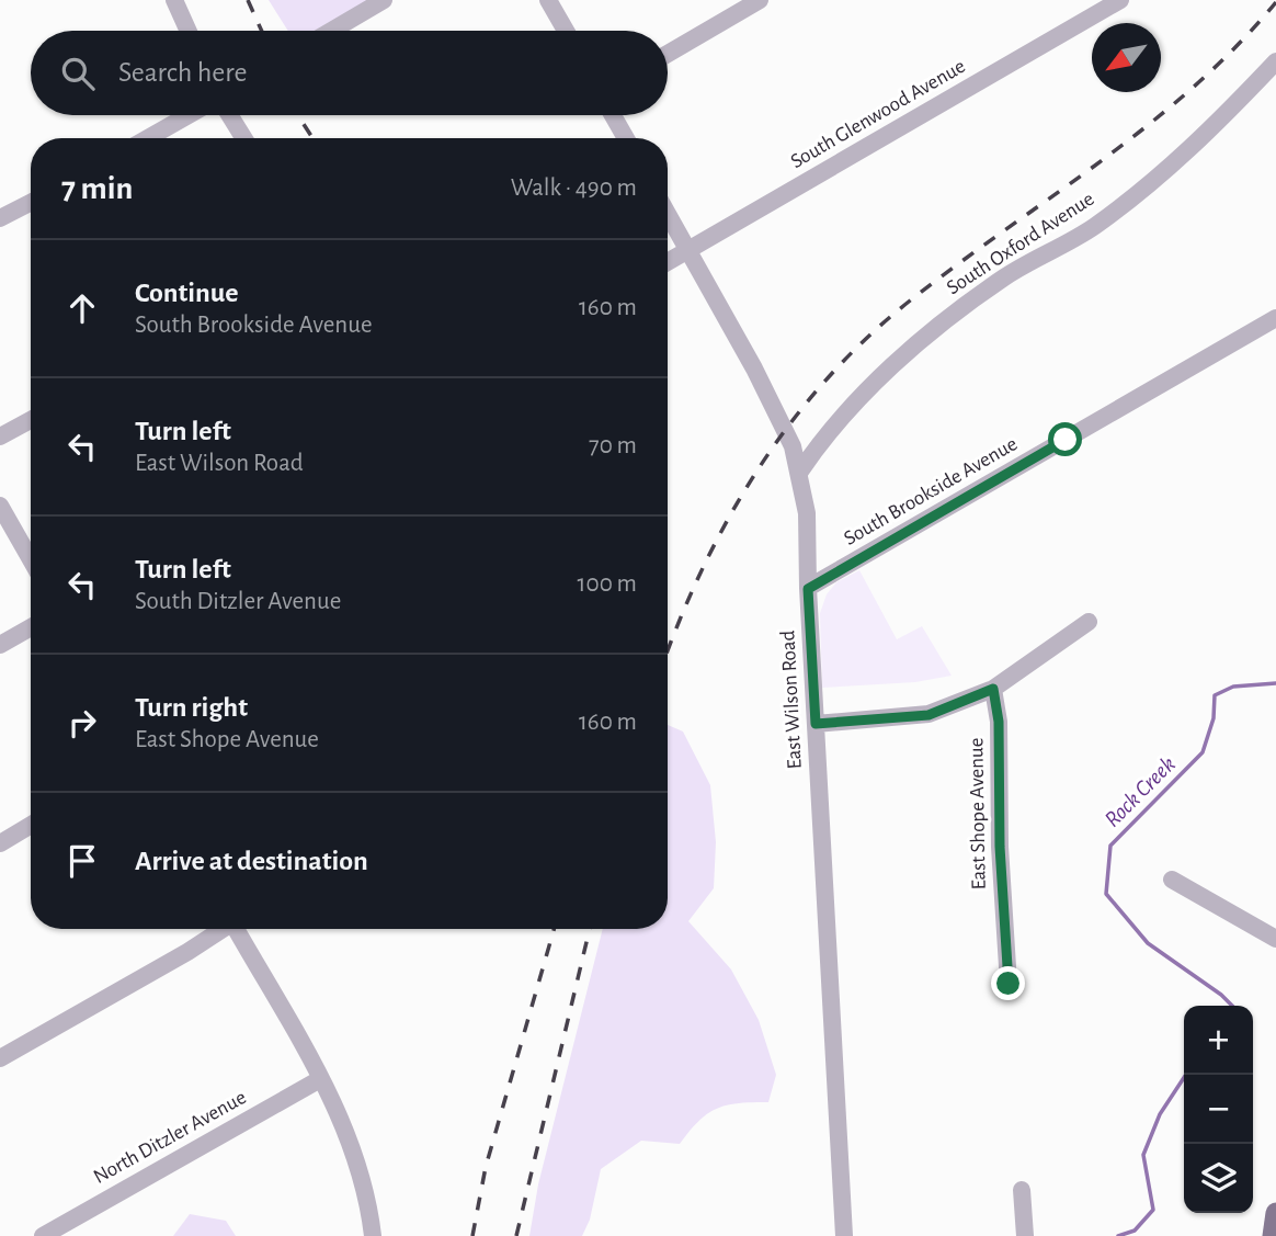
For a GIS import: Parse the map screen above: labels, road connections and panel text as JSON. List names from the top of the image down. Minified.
{"streets":{"street":["South Glenwood Avenue","South Oxford Avenue","South Brookside Avenue","East Wilson Road","East Shope Avenue","North Ditzler Avenue"]},"crossings":[["South Glenwood Avenue","East Wilson Road"],["South Oxford Avenue","East Wilson Road"],["South Brookside Avenue","East Wilson Road"]],"water":["Rock Creek"],"north":"bottom left","page":{"search":"Search here","heading":["7 min","Walk · 490 m"],"list":[["Continue","South Brookside Avenue","160 m"],["Turn left","East Wilson Road","70 m"],["Turn left","South Ditzler Avenue","100 m"],["Turn right","East Shope Avenue","160 m"],"Arrive at destination"],"map_buttons":["+","−"]}}
